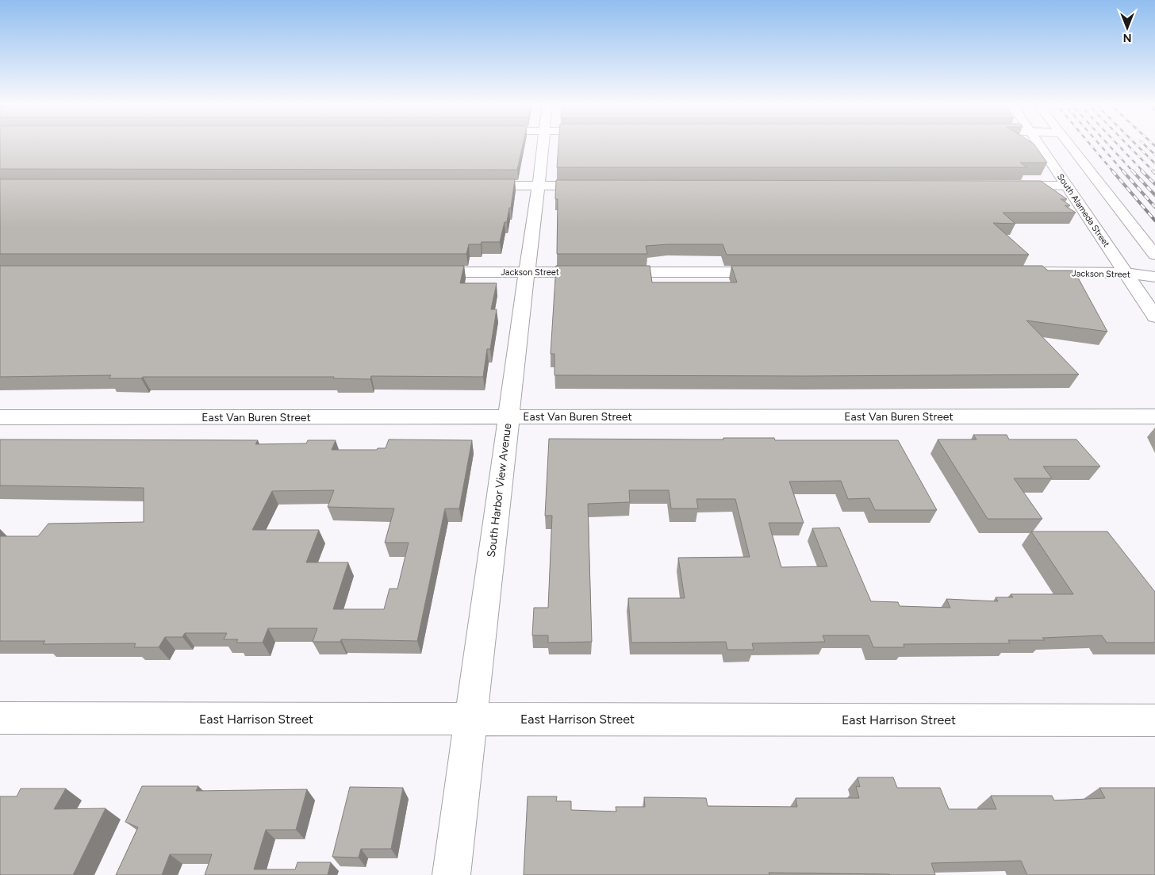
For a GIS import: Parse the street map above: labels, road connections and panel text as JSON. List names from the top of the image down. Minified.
{"streets":{"street":["South Alameda Street","Jackson Street","East Van Buren Street","South Harbor View Avenue","East Harrison Street"]},"crossings":[["South Alameda Street","Jackson Street"],["Jackson Street","South Harbor View Avenue"],["East Van Buren Street","South Harbor View Avenue"],["South Harbor View Avenue","East Harrison Street"]],"north":"bottom"}
